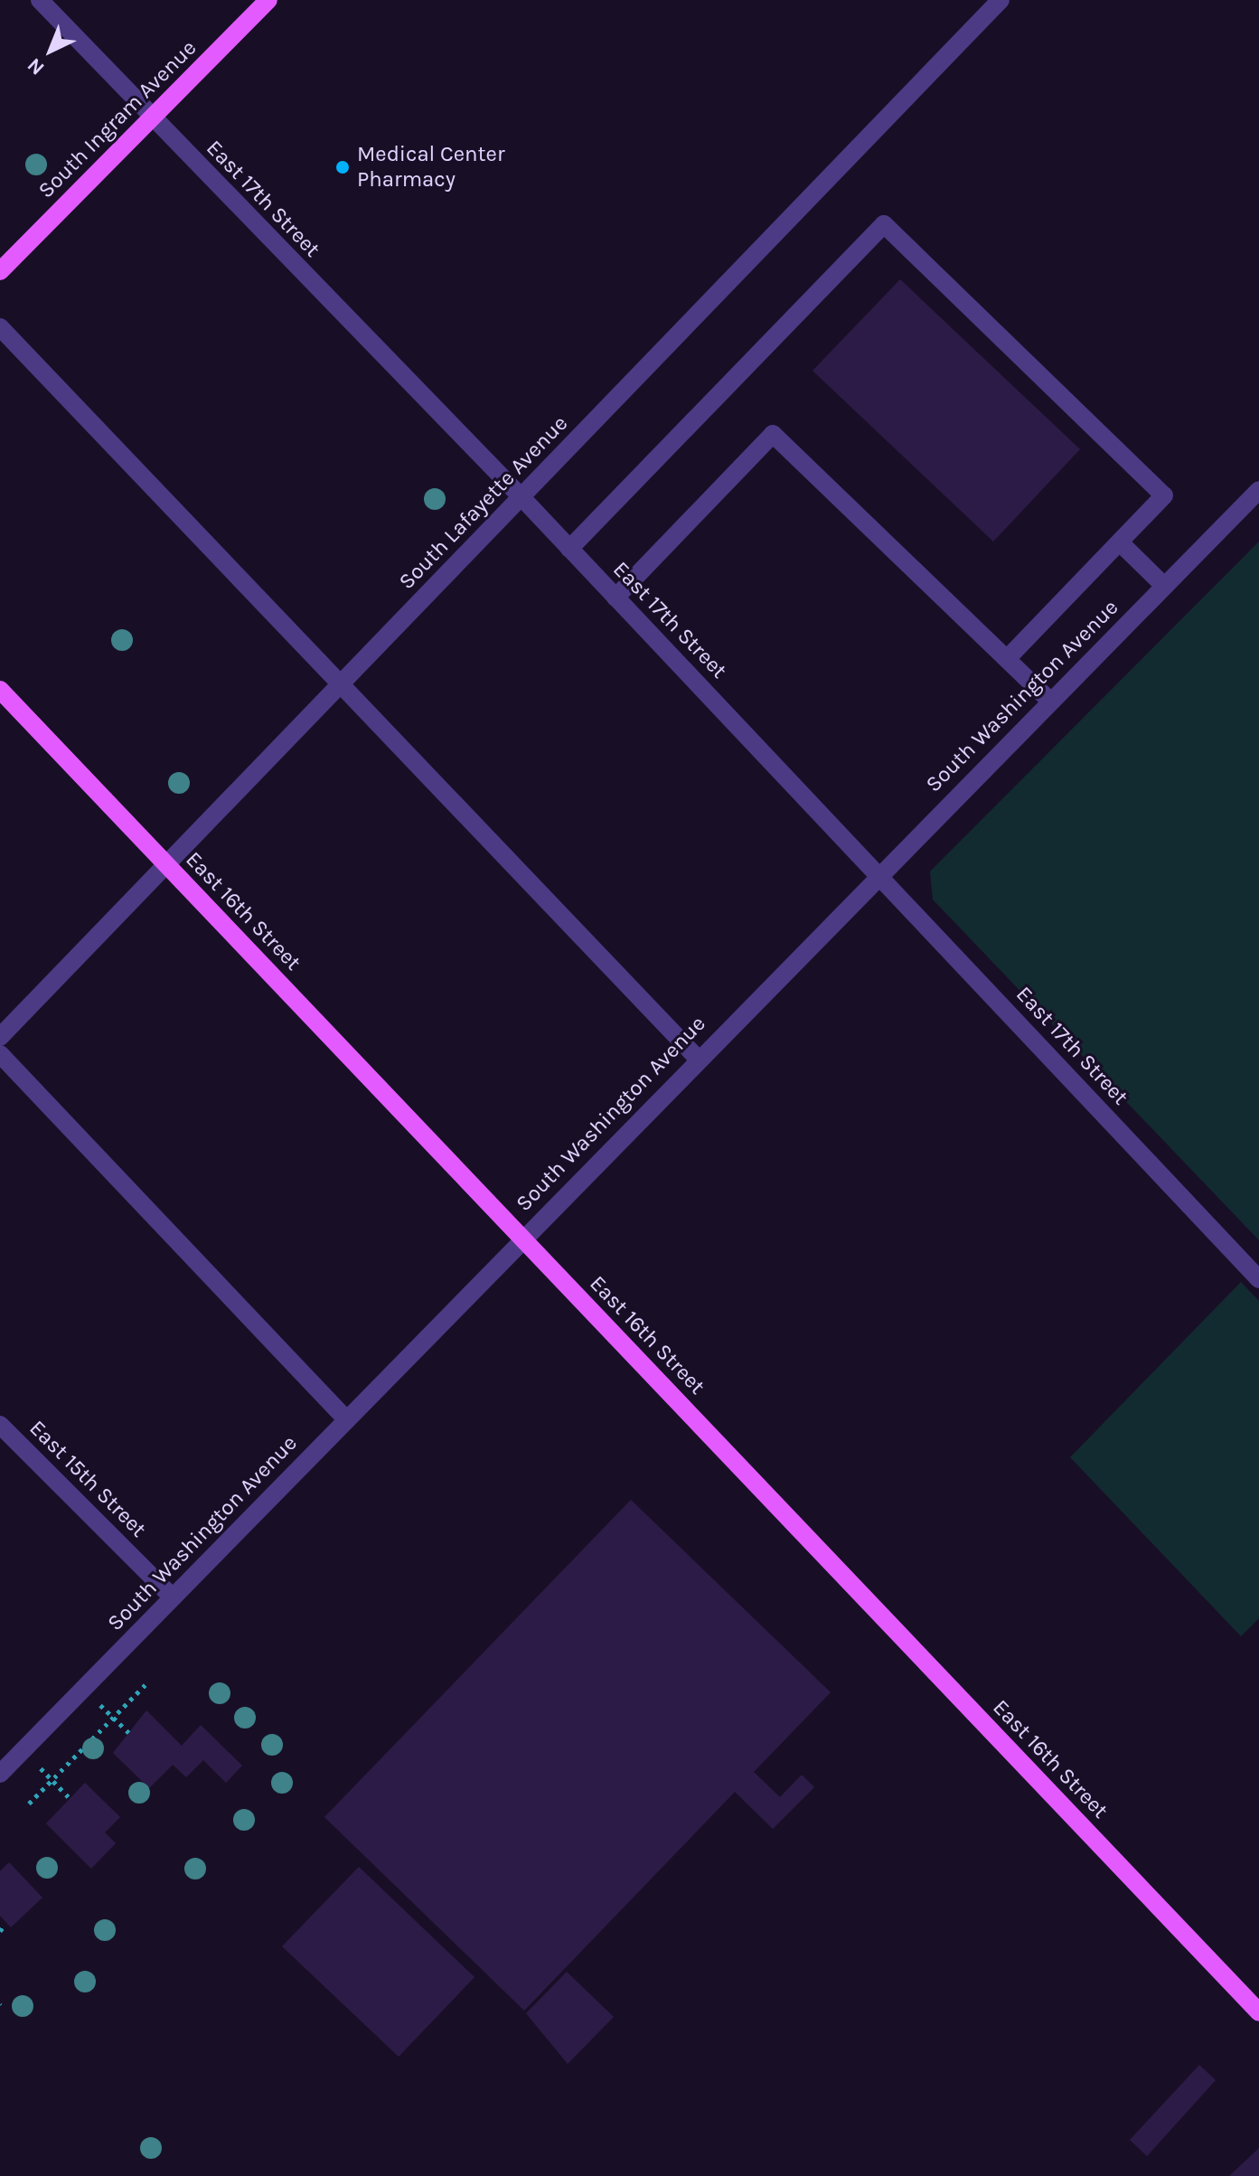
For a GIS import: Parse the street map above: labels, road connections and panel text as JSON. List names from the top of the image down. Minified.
{"streets":{"main road":["South Ingram Avenue","East 16th Street"],"street":["East 17th Street","South Lafayette Avenue","South Washington Avenue","East 15th Street"]},"crossings":[["South Ingram Avenue","East 17th Street"],["East 17th Street","South Lafayette Avenue"],["East 17th Street","South Washington Avenue"],["South Lafayette Avenue","East 16th Street"],["South Washington Avenue","East 16th Street"],["South Washington Avenue","East 15th Street"]],"places":["Medical Center Pharmacy"],"north":"bottom left"}
